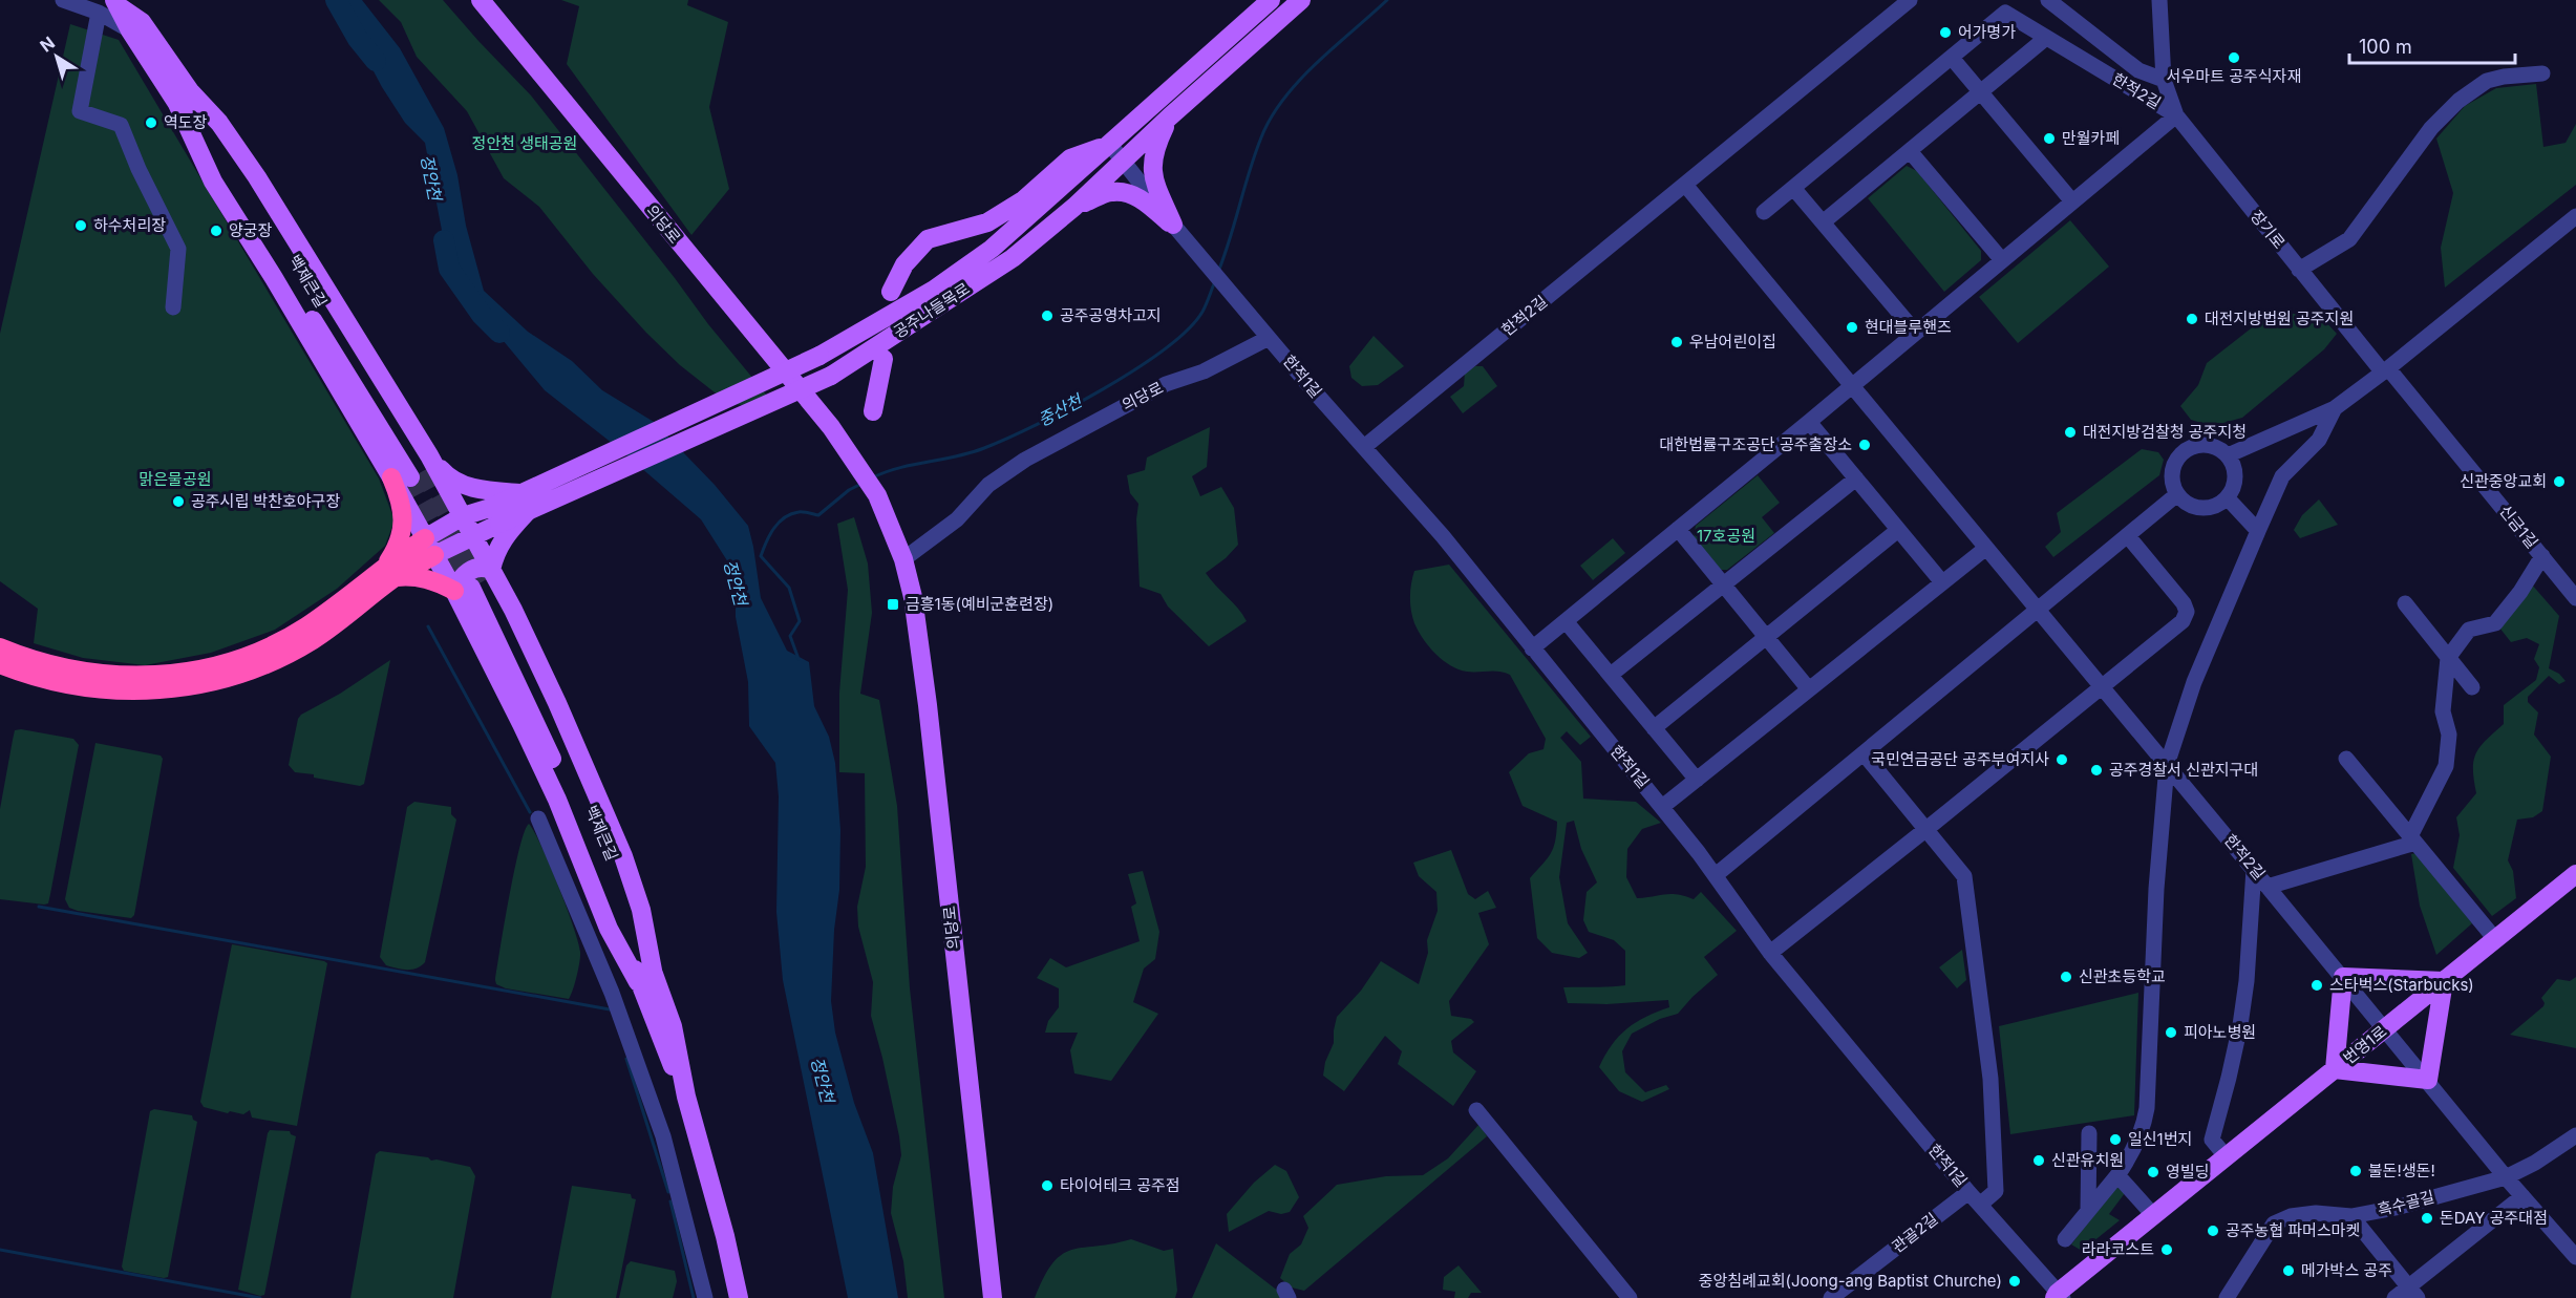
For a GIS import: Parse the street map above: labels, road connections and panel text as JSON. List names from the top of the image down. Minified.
{"streets":{"main road":["의당로","백제큰길","공주나들목로","번영1로"],"street":["한적2길","장기로","한적1길","신금1길","흑수골길","관골2길"]},"crossings":[["한적2길","장기로"],["한적2길","한적1길"],["한적2길","번영1로"],["한적2길","흑수골길"],["의당로","한적1길"],["장기로","신금1길"],["공주나들목로","한적1길"],["한적1길","번영1로"],["한적1길","관골2길"]],"water":["정안천","중산천"],"parks":["정안천 생태공원","맑은물공원","17호공원"],"places":{"other":["어가명가","서우마트 공주식자재","역도장","만월카페","하수처리장","양궁장","공주공영차고지","대전지방법원 공주지원","현대블루핸즈","우남어린이집","대전지방검찰청 공주지청","대한법률구조공단 공주출장소","신관중앙교회","공주시립 박찬호야구장","국민연금공단 공주부여지사","공주경찰서 신관지구대","신관초등학교","스타벅스(Starbucks)","피아노병원","일신1번지","신관유치원","불돈!생돈!","영빌딩","타이어테크 공주점","돈DAY 공주대점","공주농협 파머스마켓","라라코스트","메가박스 공주","중앙침례교회(Joong-ang Baptist Churche)"],"transit":["금흥1동(예비군훈련장)"]},"scale_bar":"100 m","north":"top left"}
